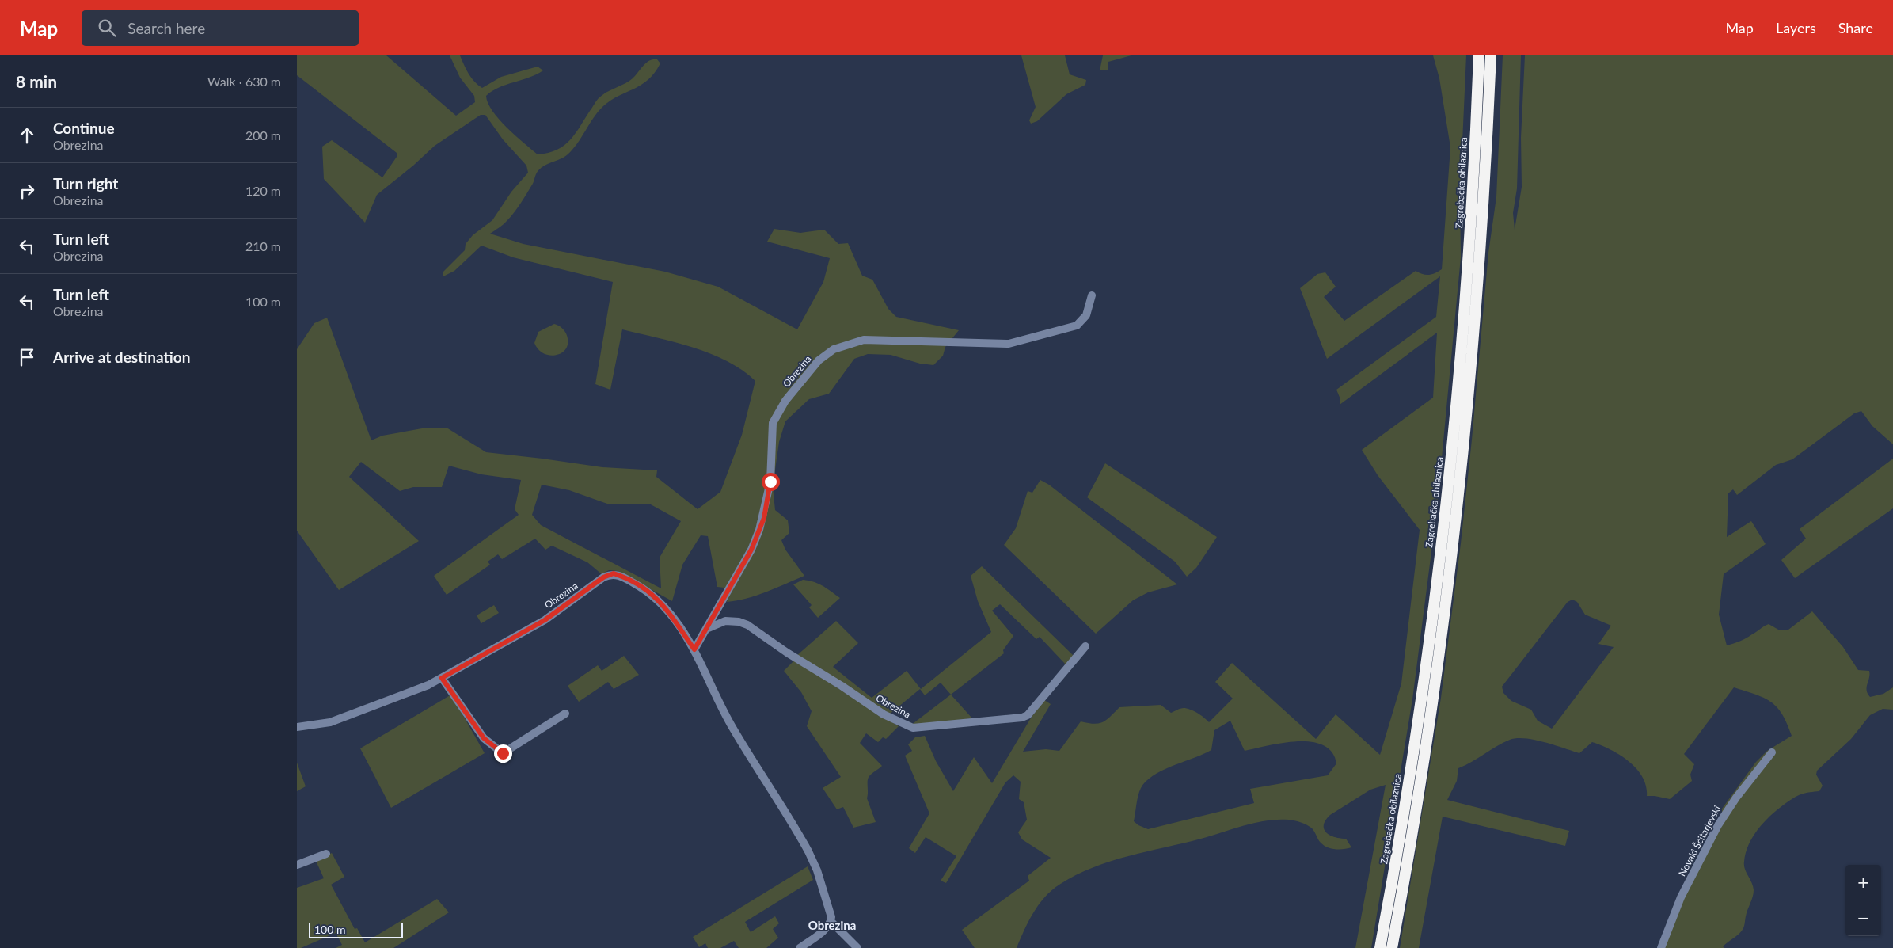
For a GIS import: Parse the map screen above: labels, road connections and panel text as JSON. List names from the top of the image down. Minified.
{"streets":{"highway":["Zagrebačka obilaznica"],"street":["Obrezina","Novaki Šćitarjevski"]},"districts":["Obrezina"],"scale_bar":"100 m","page":{"header":"Map","search":"Search here","nav":["Map","Layers","Share"],"heading":["8 min","Walk · 630 m"],"list":[["Continue","Obrezina","200 m"],["Turn right","Obrezina","120 m"],["Turn left","Obrezina","210 m"],["Turn left","Obrezina","100 m"],"Arrive at destination"],"map_buttons":["+","−"],"scale":"100 m"}}
